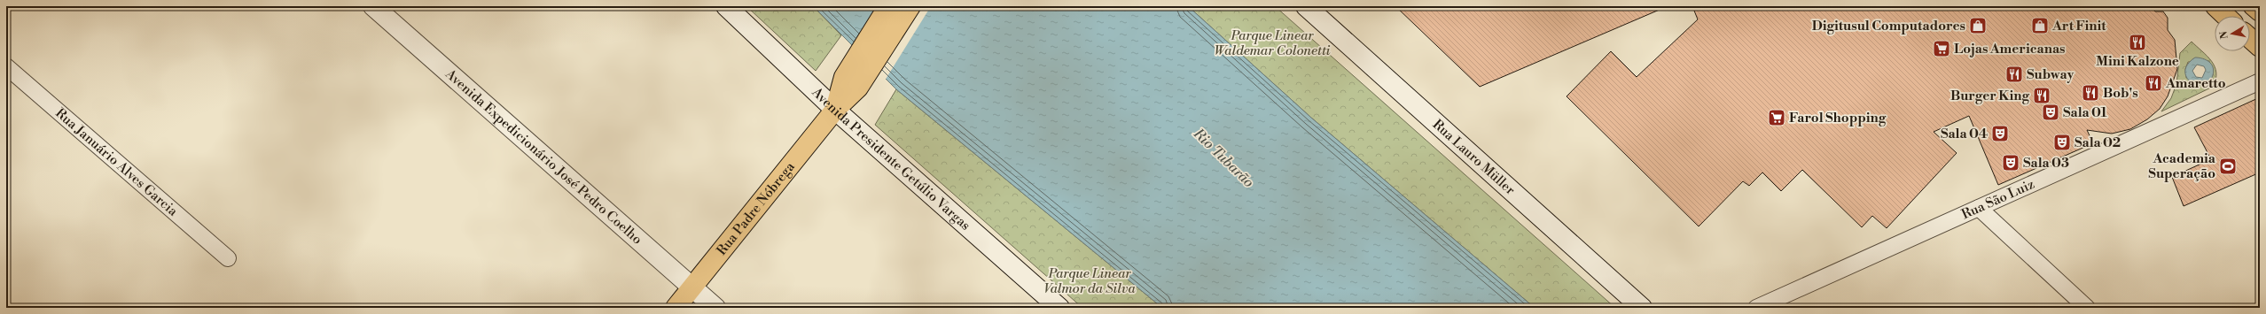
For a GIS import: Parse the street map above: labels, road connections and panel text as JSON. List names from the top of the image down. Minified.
{"streets":{"main road":["Avenida Expedicionário José Pedro Coelho","Rua Lauro Müller","Avenida Presidente Getúlio Vargas","Rua Padre Nóbrega"],"street":["Rua Januário Alves Garcia","Rua São Luiz"]},"crossings":[["Avenida Expedicionário José Pedro Coelho","Rua Padre Nóbrega"],["Avenida Presidente Getúlio Vargas","Rua Padre Nóbrega"]],"water":["Rio Tubarão"],"parks":["Parque Linear Waldemar Colonetti","Parque Linear Valmor da Silva"],"places":{"shop":["Digitusul Computadores","Art Finit"],"restaurant":["Mini Kalzone","Subway","Amaretto","Bob's","Burger King"],"supermarket":["Lojas Americanas","Farol Shopping"],"theatre":["Sala 01","Sala 04","Sala 02","Sala 03"],"sports":["Academia Superação"]},"north":"left"}
